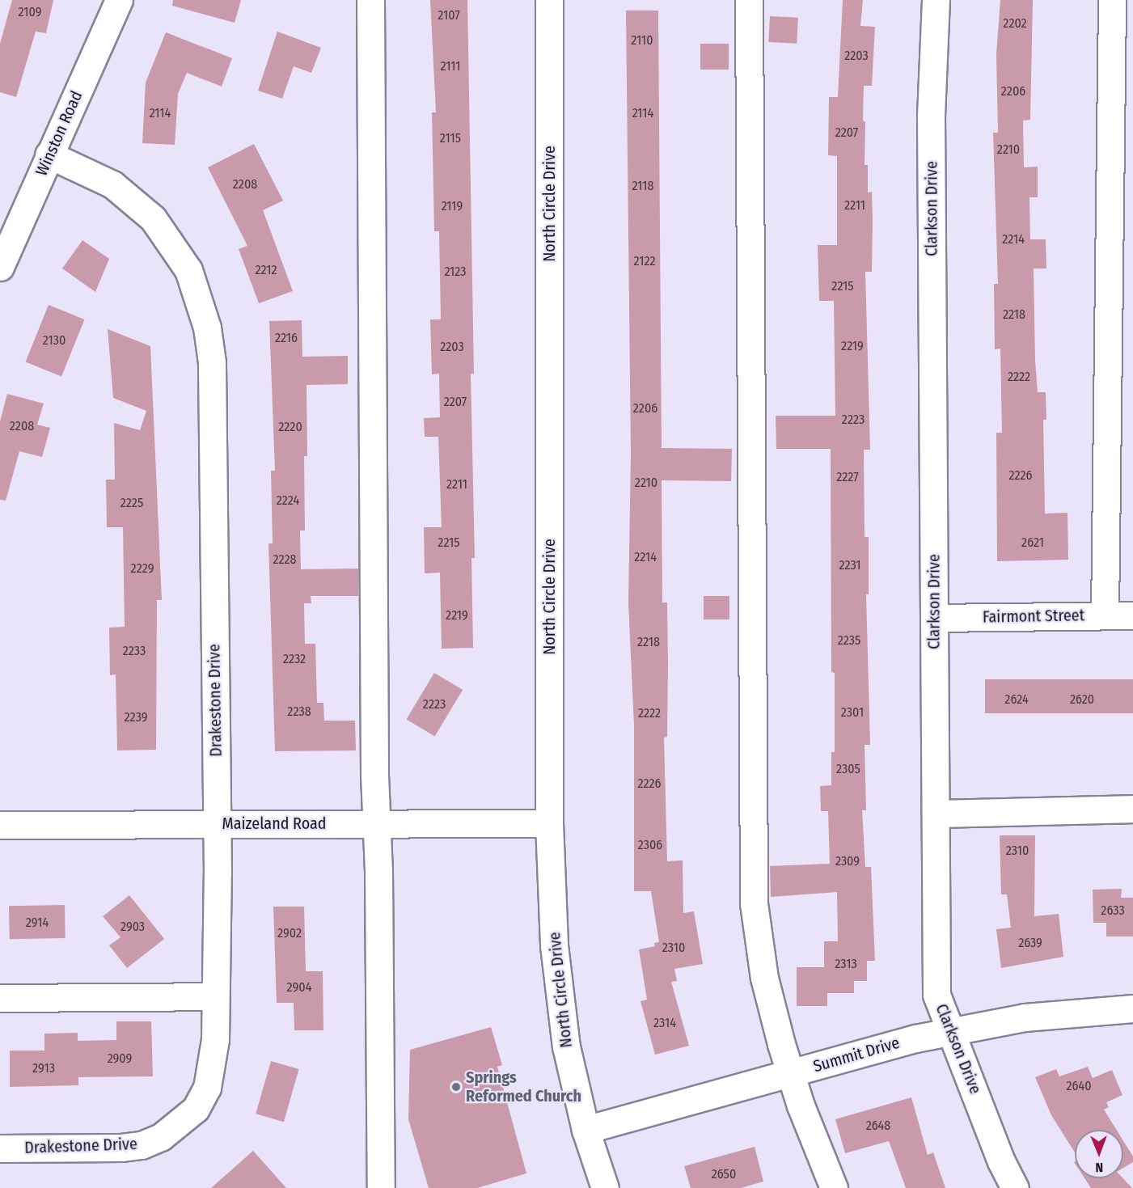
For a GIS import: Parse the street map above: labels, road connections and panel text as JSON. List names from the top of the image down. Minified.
{"streets":{"street":["Winston Road","North Circle Drive","Clarkson Drive","Fairmont Street","Drakestone Drive","Maizeland Road","Summit Drive"]},"crossings":[["Winston Road","Drakestone Drive"],["North Circle Drive","Maizeland Road"],["North Circle Drive","Summit Drive"],["Clarkson Drive","Fairmont Street"],["Clarkson Drive","Summit Drive"],["Drakestone Drive","Maizeland Road"]],"places":["Springs Reformed Church"],"house_numbers":["2109","2107","2202","2110","2203","2111","2206","2114","2114","2207","2115","2210","2208","2118","2211","2119","2214","2122","2212","2123","2215","2218","2216","2130","2219","2203","2222","2207","2206","2223","2208","2220","2226","2227","2210","2211","2224","2225","2215","2621","2214","2228","2231","2229","2219","2235","2218","2233","2232","2624","2620","2223","2238","2301","2222","2239","2305","2226","2306","2310","2309","2633","2914","2903","2902","2639","2310","2313","2904","2314","2909","2913","2640","2648","2650"],"north":"bottom"}
